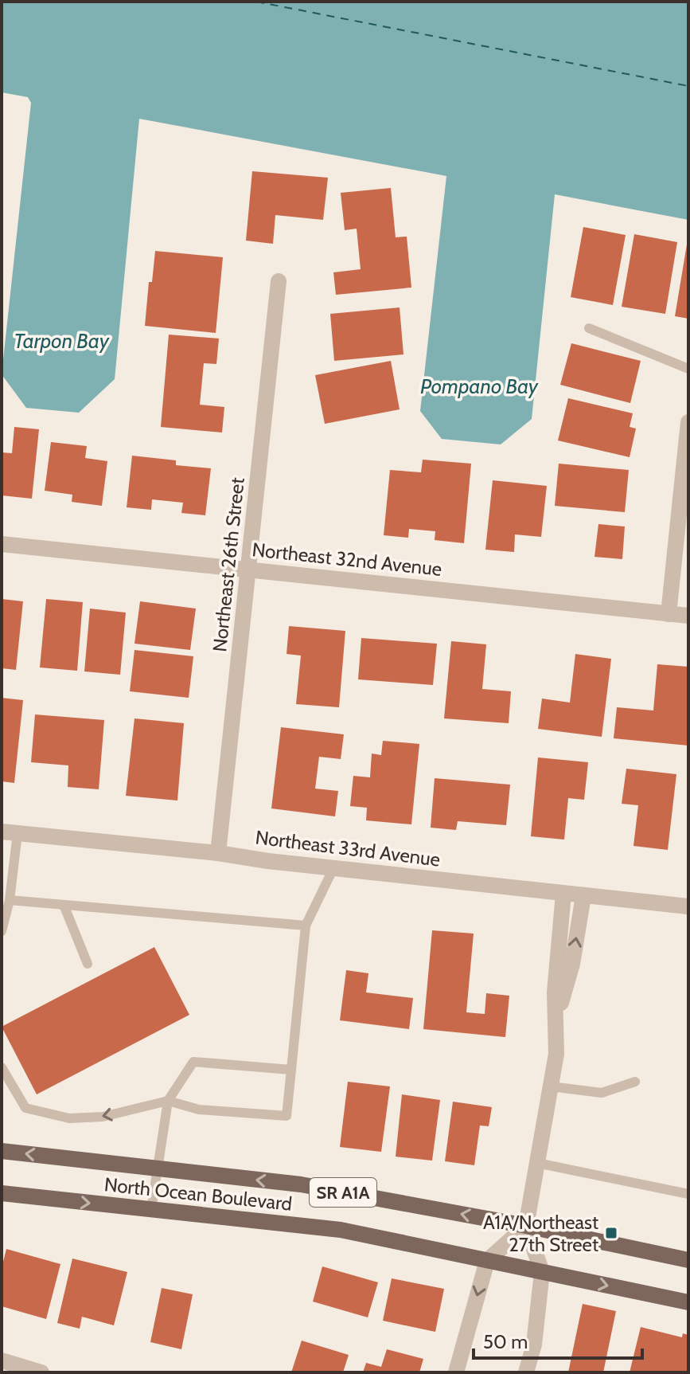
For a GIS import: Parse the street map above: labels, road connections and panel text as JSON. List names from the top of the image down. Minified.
{"streets":{"main road":["SR A1A","North Ocean Boulevard"],"street":["Northeast 32nd Avenue","Northeast 26th Street","Northeast 33rd Avenue"]},"crossings":[["Northeast 32nd Avenue","Northeast 26th Street"],["Northeast 26th Street","Northeast 33rd Avenue"]],"water":["Tarpon Bay","Pompano Bay"],"places":{"transit":["A1A/Northeast 27th Street"]},"scale_bar":"50 m"}
